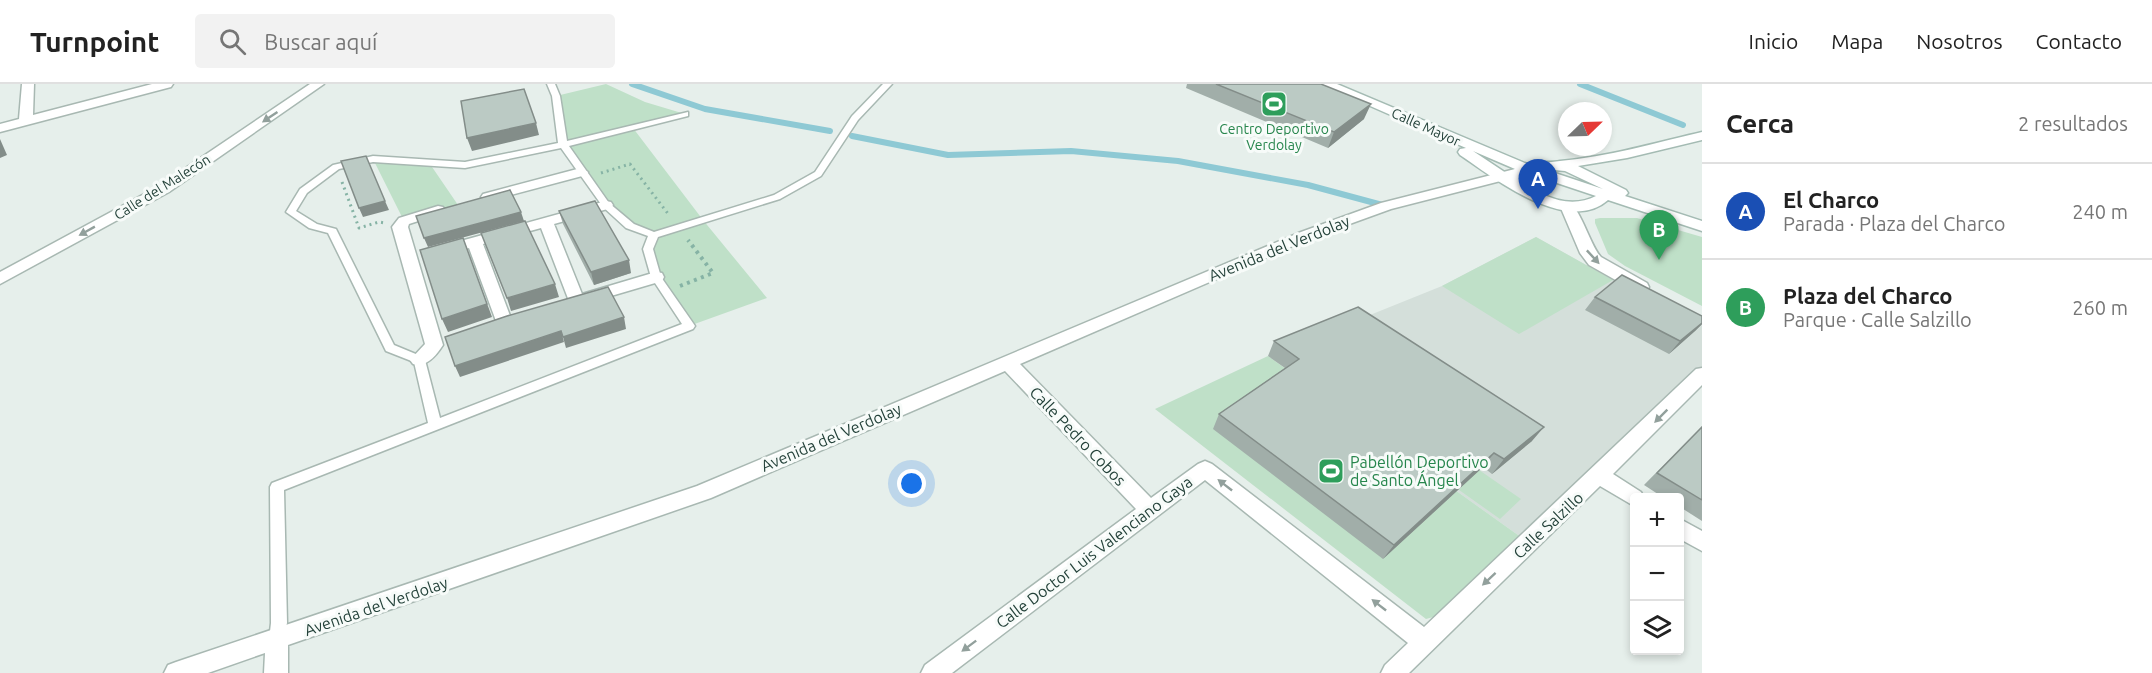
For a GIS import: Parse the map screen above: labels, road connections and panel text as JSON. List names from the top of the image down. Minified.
{"streets":{"street":["Calle Mayor","Calle del Malecón","Avenida del Verdolay","Calle Pedro Cobos","Calle Salzillo","Calle Doctor Luis Valenciano Gaya"]},"crossings":[["Calle Mayor","Avenida del Verdolay"],["Avenida del Verdolay","Calle Pedro Cobos"],["Calle Pedro Cobos","Calle Doctor Luis Valenciano Gaya"],["Calle Salzillo","Calle Doctor Luis Valenciano Gaya"]],"one_way":["Calle Salzillo"],"places":{"sports":["Centro Deportivo Verdolay","Pabellón Deportivo de Santo Ángel"]},"north":"top right","page":{"header":"Turnpoint","search":"Buscar aquí","nav":["Inicio","Mapa","Nosotros","Contacto"],"heading":["Cerca","2 resultados"],"pins":["A","B"],"list":[{"mark":"A","name":"El Charco","note":"Parada · Plaza del Charco","value":"240 m"},{"mark":"B","name":"Plaza del Charco","note":"Parque · Calle Salzillo","value":"260 m"}],"map_buttons":["+","−"]}}
